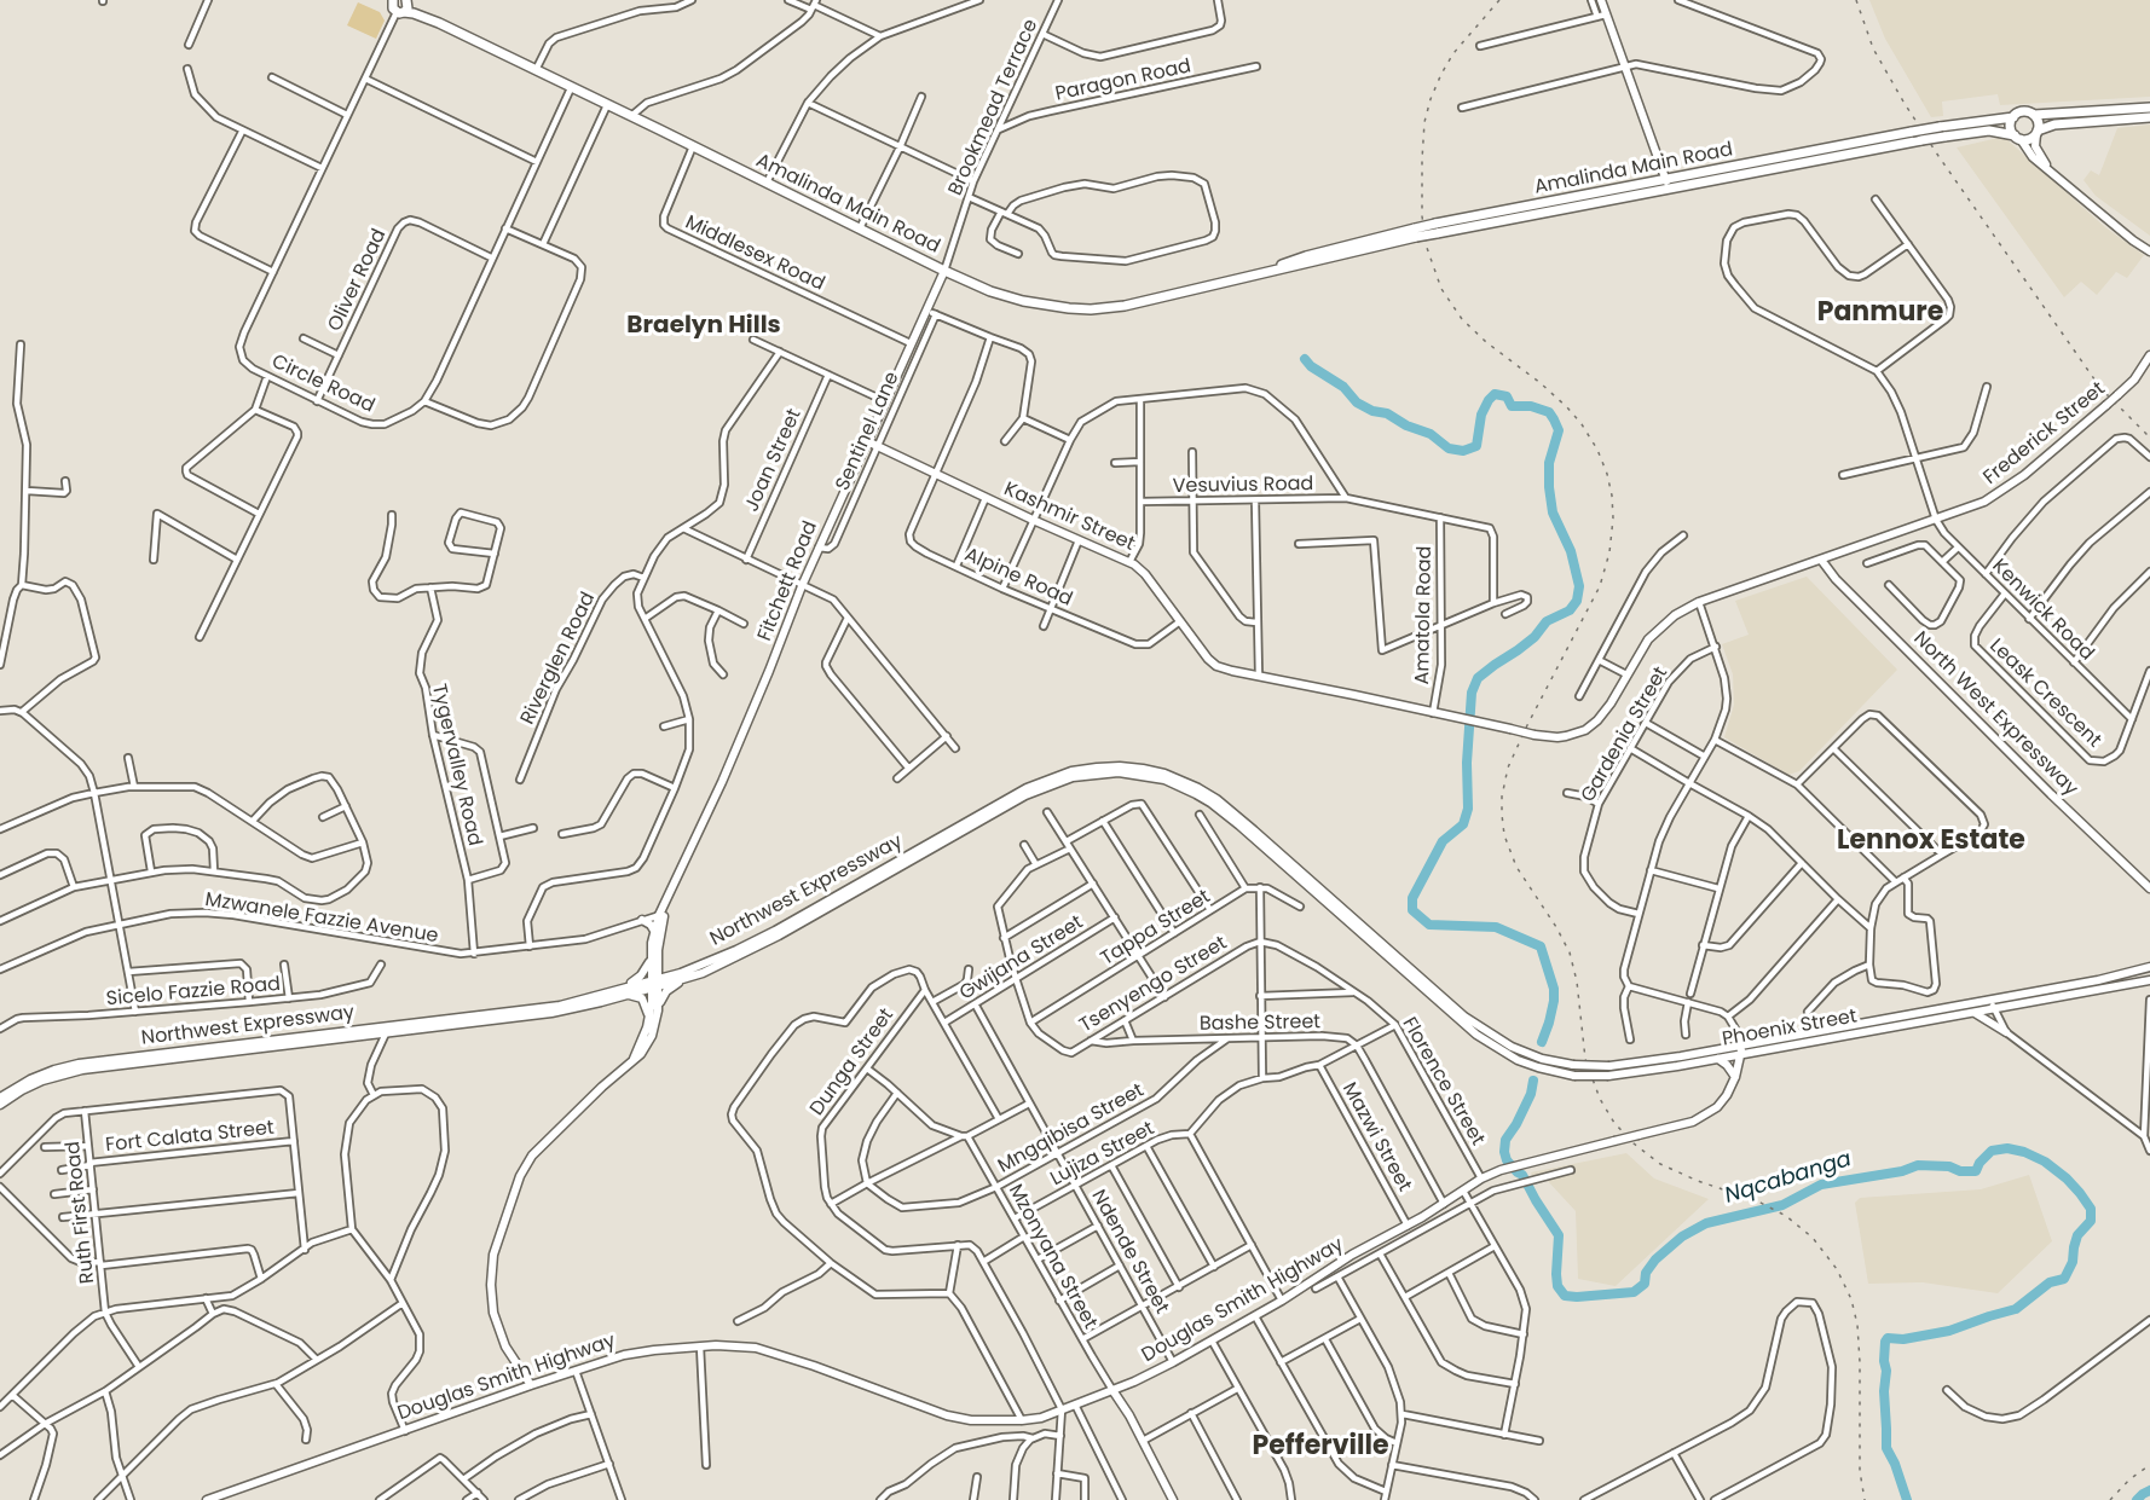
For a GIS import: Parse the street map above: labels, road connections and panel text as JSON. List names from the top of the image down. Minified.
{"streets":{"main road":["Amalinda Main Road"],"street":["Paragon Road","Brookmead Terrace","Middlesex Road","Oliver Road","Circle Road","Sentinel Lane","Frederick Street","Joan Street","Vesuvius Road","Kashmir Street","Alpine Road","Fitchett Road","Kenwick Road","Amatola Road","Riverglen Road","Leask Crescent","North West Expressway","Gardenia Street","Tygervalley Road","Northwest Expressway","Mzwanele Fazzie Avenue","Tappa Street","Gwijana Street","Tsenyengo Street","Sicelo Fazzie Road","Bashe Street","Phoenix Street","Dunga Street","Florence Street","Mngqibisa Street","Fort Calata Street","Mazwi Street","Lujiza Street","Ruth First Road","Ndende Street","Mzonyana Street","Douglas Smith Highway"]},"crossings":[["Paragon Road","Brookmead Terrace"],["Brookmead Terrace","Amalinda Main Road"],["Brookmead Terrace","Fitchett Road"],["Amalinda Main Road","Middlesex Road"],["Amalinda Main Road","Circle Road"],["Amalinda Main Road","Fitchett Road"],["Middlesex Road","Fitchett Road"],["Oliver Road","Circle Road"],["Sentinel Lane","Kashmir Street"],["Sentinel Lane","Fitchett Road"],["Frederick Street","Kashmir Street"],["Frederick Street","Kenwick Road"],["Frederick Street","North West Expressway"],["Vesuvius Road","Amatola Road"],["Kashmir Street","Alpine Road"],["Kashmir Street","Fitchett Road"],["Kashmir Street","Amatola Road"],["Fitchett Road","Northwest Expressway"],["Fitchett Road","Mzwanele Fazzie Avenue"],["Fitchett Road","Douglas Smith Highway"],["Kenwick Road","Leask Crescent"],["Tygervalley Road","Mzwanele Fazzie Avenue"],["Northwest Expressway","Phoenix Street"],["Tappa Street","Tsenyengo Street"],["Gwijana Street","Ndende Street"],["Tsenyengo Street","Bashe Street"],["Tsenyengo Street","Florence Street"],["Bashe Street","Mngqibisa Street"],["Phoenix Street","Douglas Smith Highway"],["Florence Street","Douglas Smith Highway"],["Mngqibisa Street","Ndende Street"],["Mngqibisa Street","Mzonyana Street"],["Fort Calata Street","Ruth First Road"],["Mazwi Street","Douglas Smith Highway"],["Lujiza Street","Ndende Street"],["Lujiza Street","Mzonyana Street"],["Ndende Street","Douglas Smith Highway"],["Mzonyana Street","Douglas Smith Highway"]],"districts":["Panmure","Braelyn Hills","Lennox Estate","Pefferville"],"water":["Nqcabanga"]}
